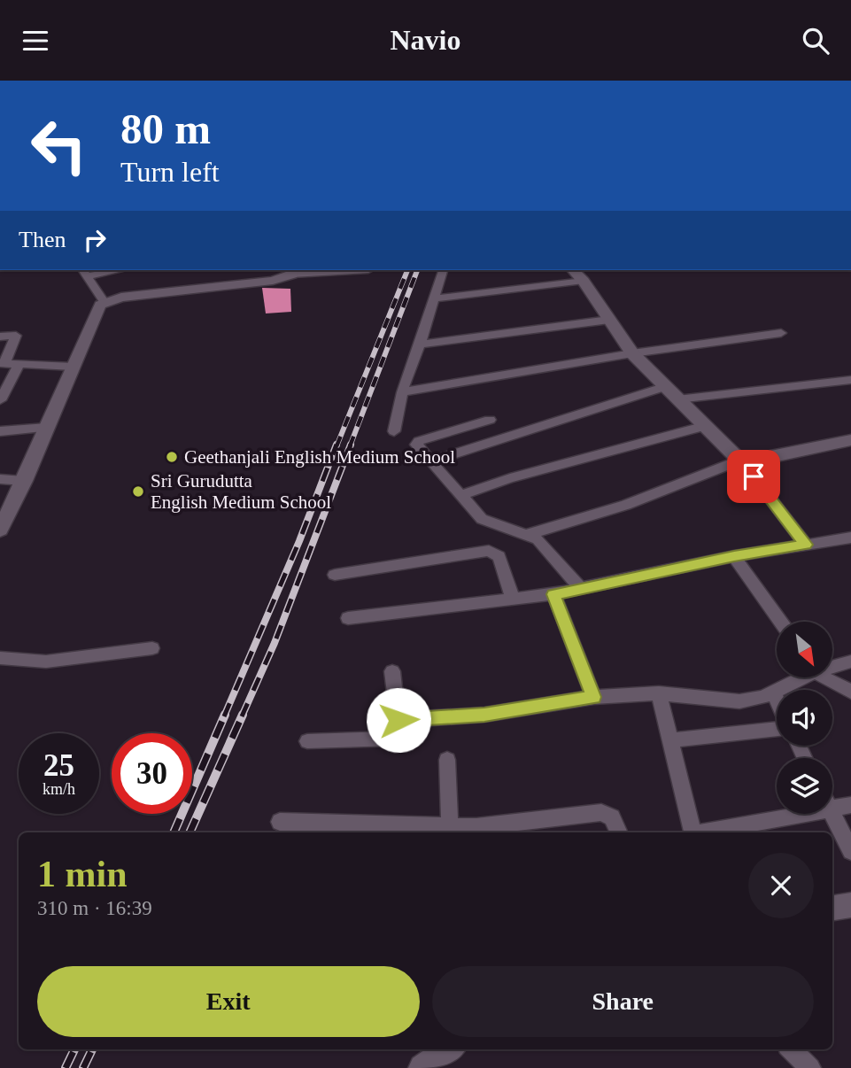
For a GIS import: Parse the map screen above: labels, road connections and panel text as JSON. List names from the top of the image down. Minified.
{"places":["Geethanjali English Medium School","Sri Gurudutta English Medium School"],"north":"bottom right","page":{"header":"Navio","turn":["80 m","Turn left"],"then":"Then","speed":"25 km/h","limit":"30","heading":["1 min","310 m · 16:39"],"buttons":["Exit","Share"]}}
